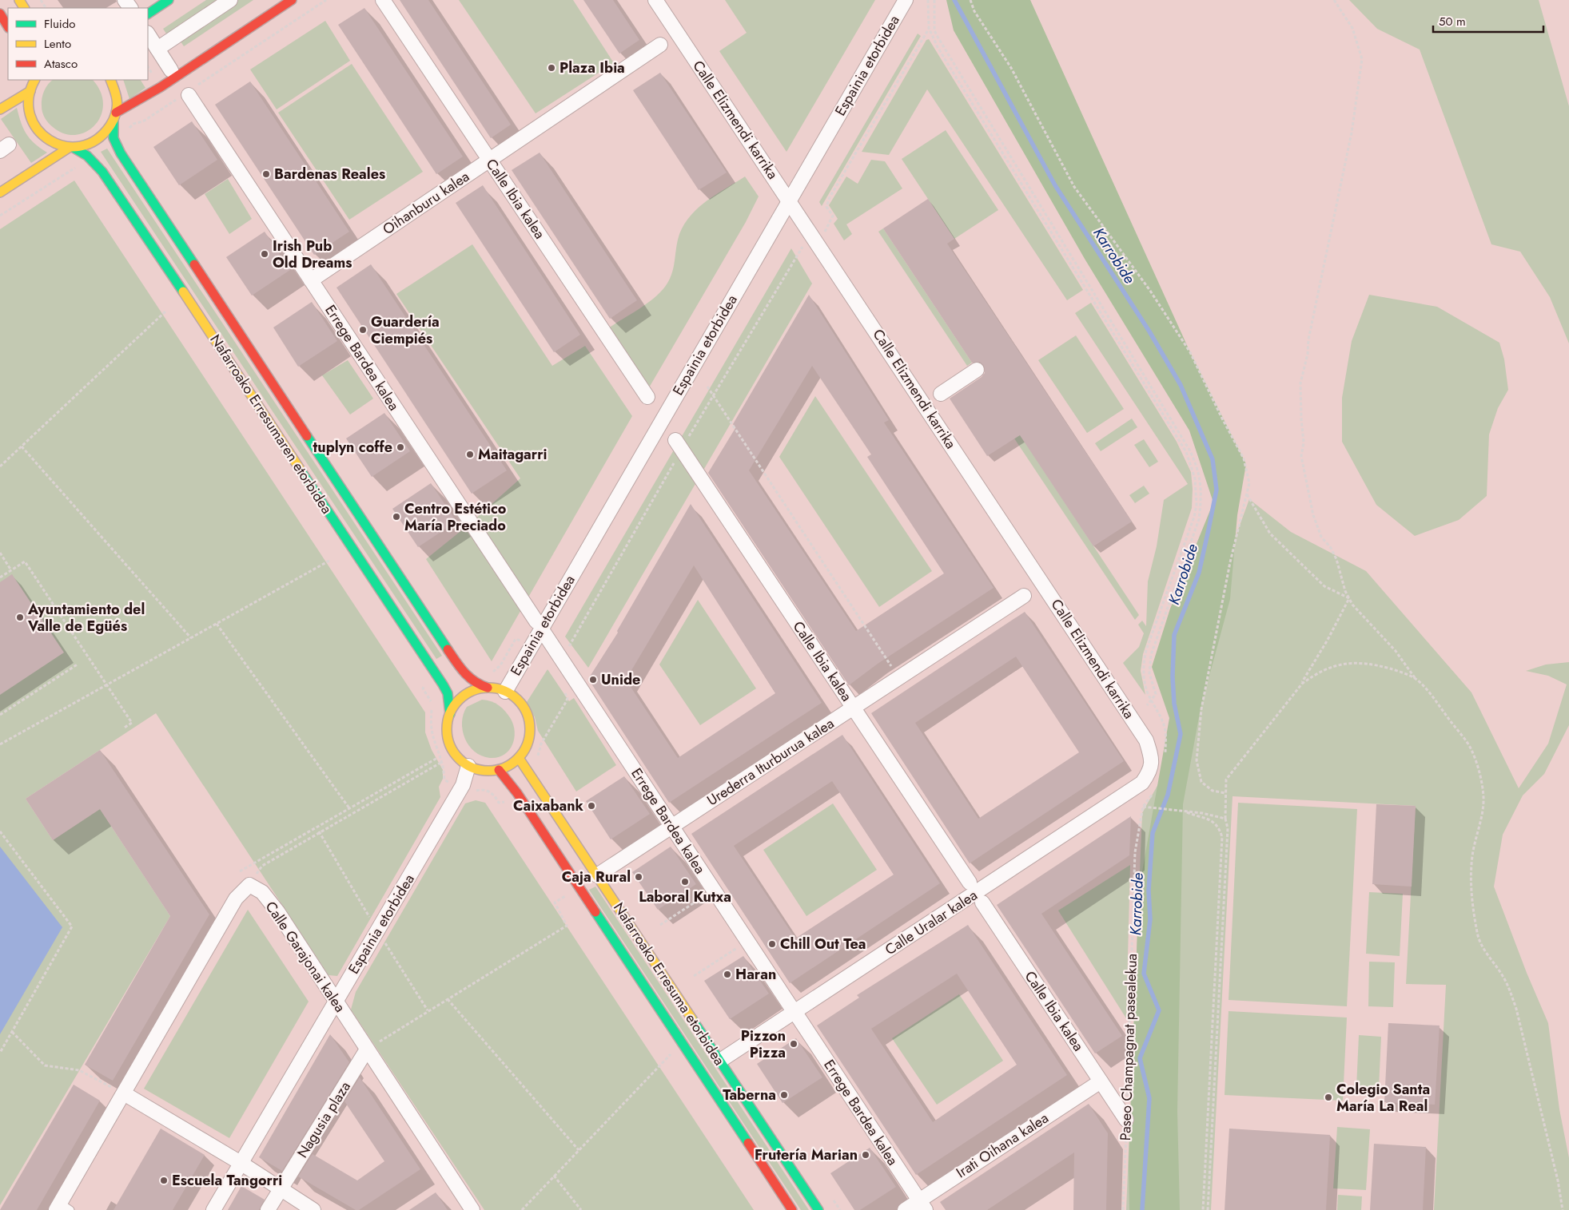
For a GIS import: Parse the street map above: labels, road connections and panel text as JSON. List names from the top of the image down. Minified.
{"streets":{"street":["Espainia etorbidea","Calle Elizmendi karrika","Calle Ibia kalea","Oihanburu kalea","Errege Bardea kalea","Nafarroako Erresumaren etorbidea","Urederra Iturburua kalea","Calle Uralar kalea","Calle Garajonai kalea","Nafarroako Erresuma etorbidea","Nagusia plaza","Irati Oihana kalea"],"path":["Paseo Champagnat pasealekua"]},"crossings":[["Espainia etorbidea","Calle Elizmendi karrika"],["Espainia etorbidea","Nafarroako Erresumaren etorbidea"],["Espainia etorbidea","Calle Garajonai kalea"],["Espainia etorbidea","Nafarroako Erresuma etorbidea"],["Calle Elizmendi karrika","Calle Uralar kalea"],["Calle Ibia kalea","Oihanburu kalea"],["Calle Ibia kalea","Urederra Iturburua kalea"],["Calle Ibia kalea","Paseo Champagnat pasealekua"],["Calle Ibia kalea","Irati Oihana kalea"],["Oihanburu kalea","Errege Bardea kalea"],["Errege Bardea kalea","Urederra Iturburua kalea"],["Errege Bardea kalea","Irati Oihana kalea"],["Nafarroako Erresumaren etorbidea","Nafarroako Erresuma etorbidea"],["Urederra Iturburua kalea","Nafarroako Erresuma etorbidea"],["Calle Uralar kalea","Nafarroako Erresuma etorbidea"],["Calle Garajonai kalea","Nagusia plaza"]],"water":["Karrobide"],"places":["Plaza Ibia","Bardenas Reales","Irish Pub Old Dreams","Guardería Ciempiés","tuplyn coffe","Maitagarri","Centro Estético María Preciado","Ayuntamiento del Valle de Egüés","Unide","Caixabank","Caja Rural","Laboral Kutxa","Chill Out Tea","Haran","Pizzon Pizza","Taberna","Colegio Santa María La Real","Frutería Marian","Escuela Tangorri"],"legend":["Fluido","Lento","Atasco"],"scale_bar":"50 m"}
